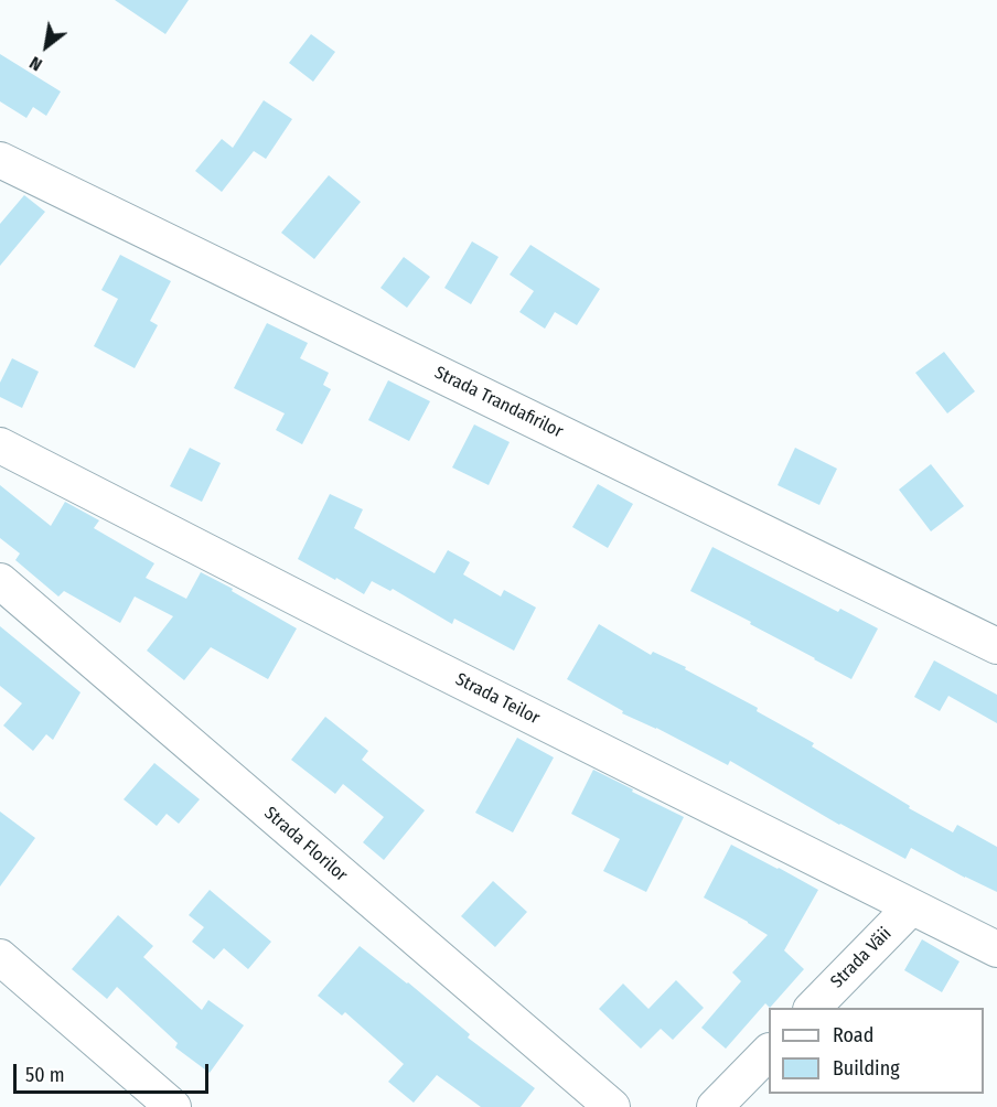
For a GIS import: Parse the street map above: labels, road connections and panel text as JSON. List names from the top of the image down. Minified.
{"streets":{"street":["Strada Trandafirilor","Strada Teilor","Strada Florilor","Strada Văii"]},"crossings":[["Strada Teilor","Strada Văii"]],"legend":["Road","Building"],"scale_bar":"50 m","north":"bottom left"}
